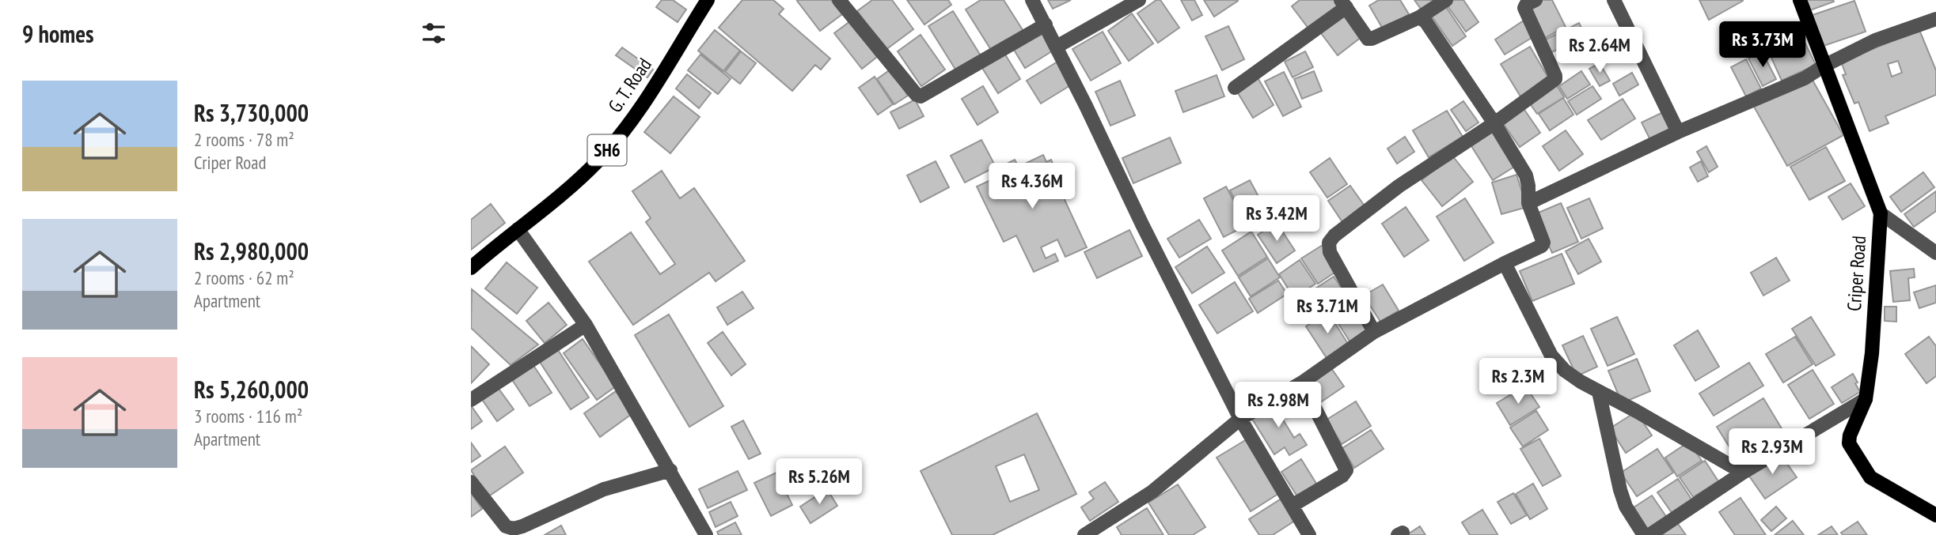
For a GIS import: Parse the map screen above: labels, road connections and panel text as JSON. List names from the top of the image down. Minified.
{"streets":{"main road":["G. T. Road","SH6","Criper Road"]},"page":{"heading":"9 homes","price":["Rs 3.73M","Rs 2.64M","Rs 4.36M","Rs 3.42M","Rs 3.71M","Rs 2.3M","Rs 2.98M","Rs 2.93M","Rs 5.26M"],"list":[{"name":"Rs 3,730,000","note":"2 rooms · 78 m² · Criper Road"},{"name":"Rs 2,980,000","note":"2 rooms · 62 m² · Apartment"},{"name":"Rs 5,260,000","note":"3 rooms · 116 m² · Apartment"}]}}
